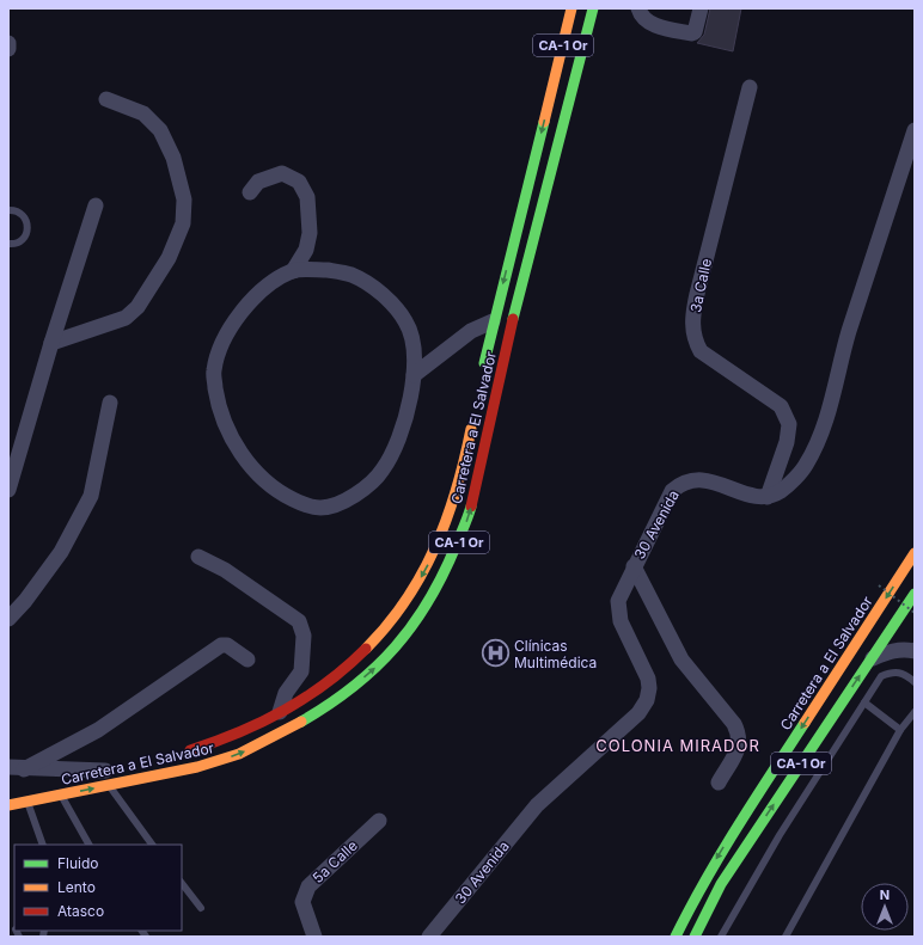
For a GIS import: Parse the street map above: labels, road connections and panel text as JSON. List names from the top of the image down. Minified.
{"streets":{"highway":["CA-1 Or","Carretera a El Salvador"],"street":["3a Calle","30 Avenida","5a Calle"]},"crossings":[["3a Calle","30 Avenida"]],"districts":["COLONIA MIRADOR"],"places":{"hospital":["Clínicas Multimédica"]},"legend":["Fluido","Lento","Atasco"],"north":"top"}
